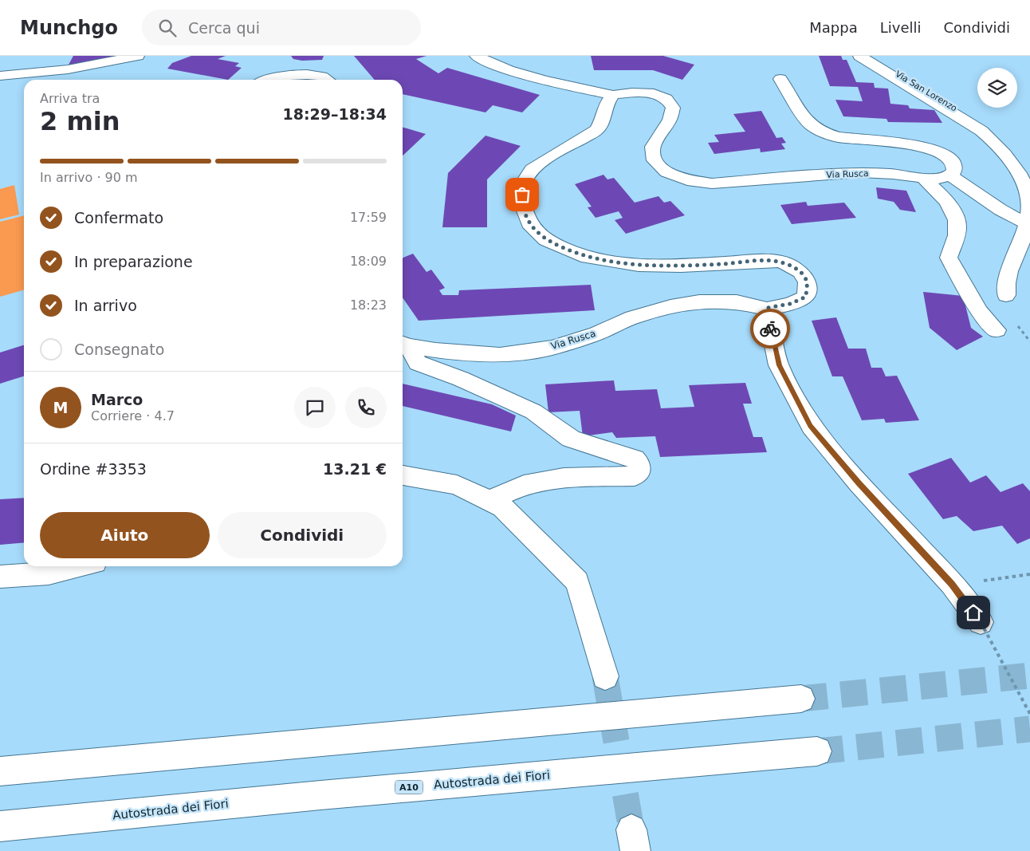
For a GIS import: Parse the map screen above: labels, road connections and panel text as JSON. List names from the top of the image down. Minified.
{"streets":{"main road":["Via San Lorenzo","Via Rusca","Autostrada dei Fiori","A10"]},"page":{"header":"Munchgo","search":"Cerca qui","nav":["Mappa","Livelli","Condividi"],"heading":["2 min","Arriva tra","18:29–18:34"],"panel":["Marco","Corriere · 4.7","Ordine #3353","13.21 €"],"bar":"In arrivo · 90 m","list":[["Confermato","17:59"],["In preparazione","18:09"],["In arrivo","18:23"],"Consegnato"],"round":"M","buttons":["Aiuto","Condividi"]}}
